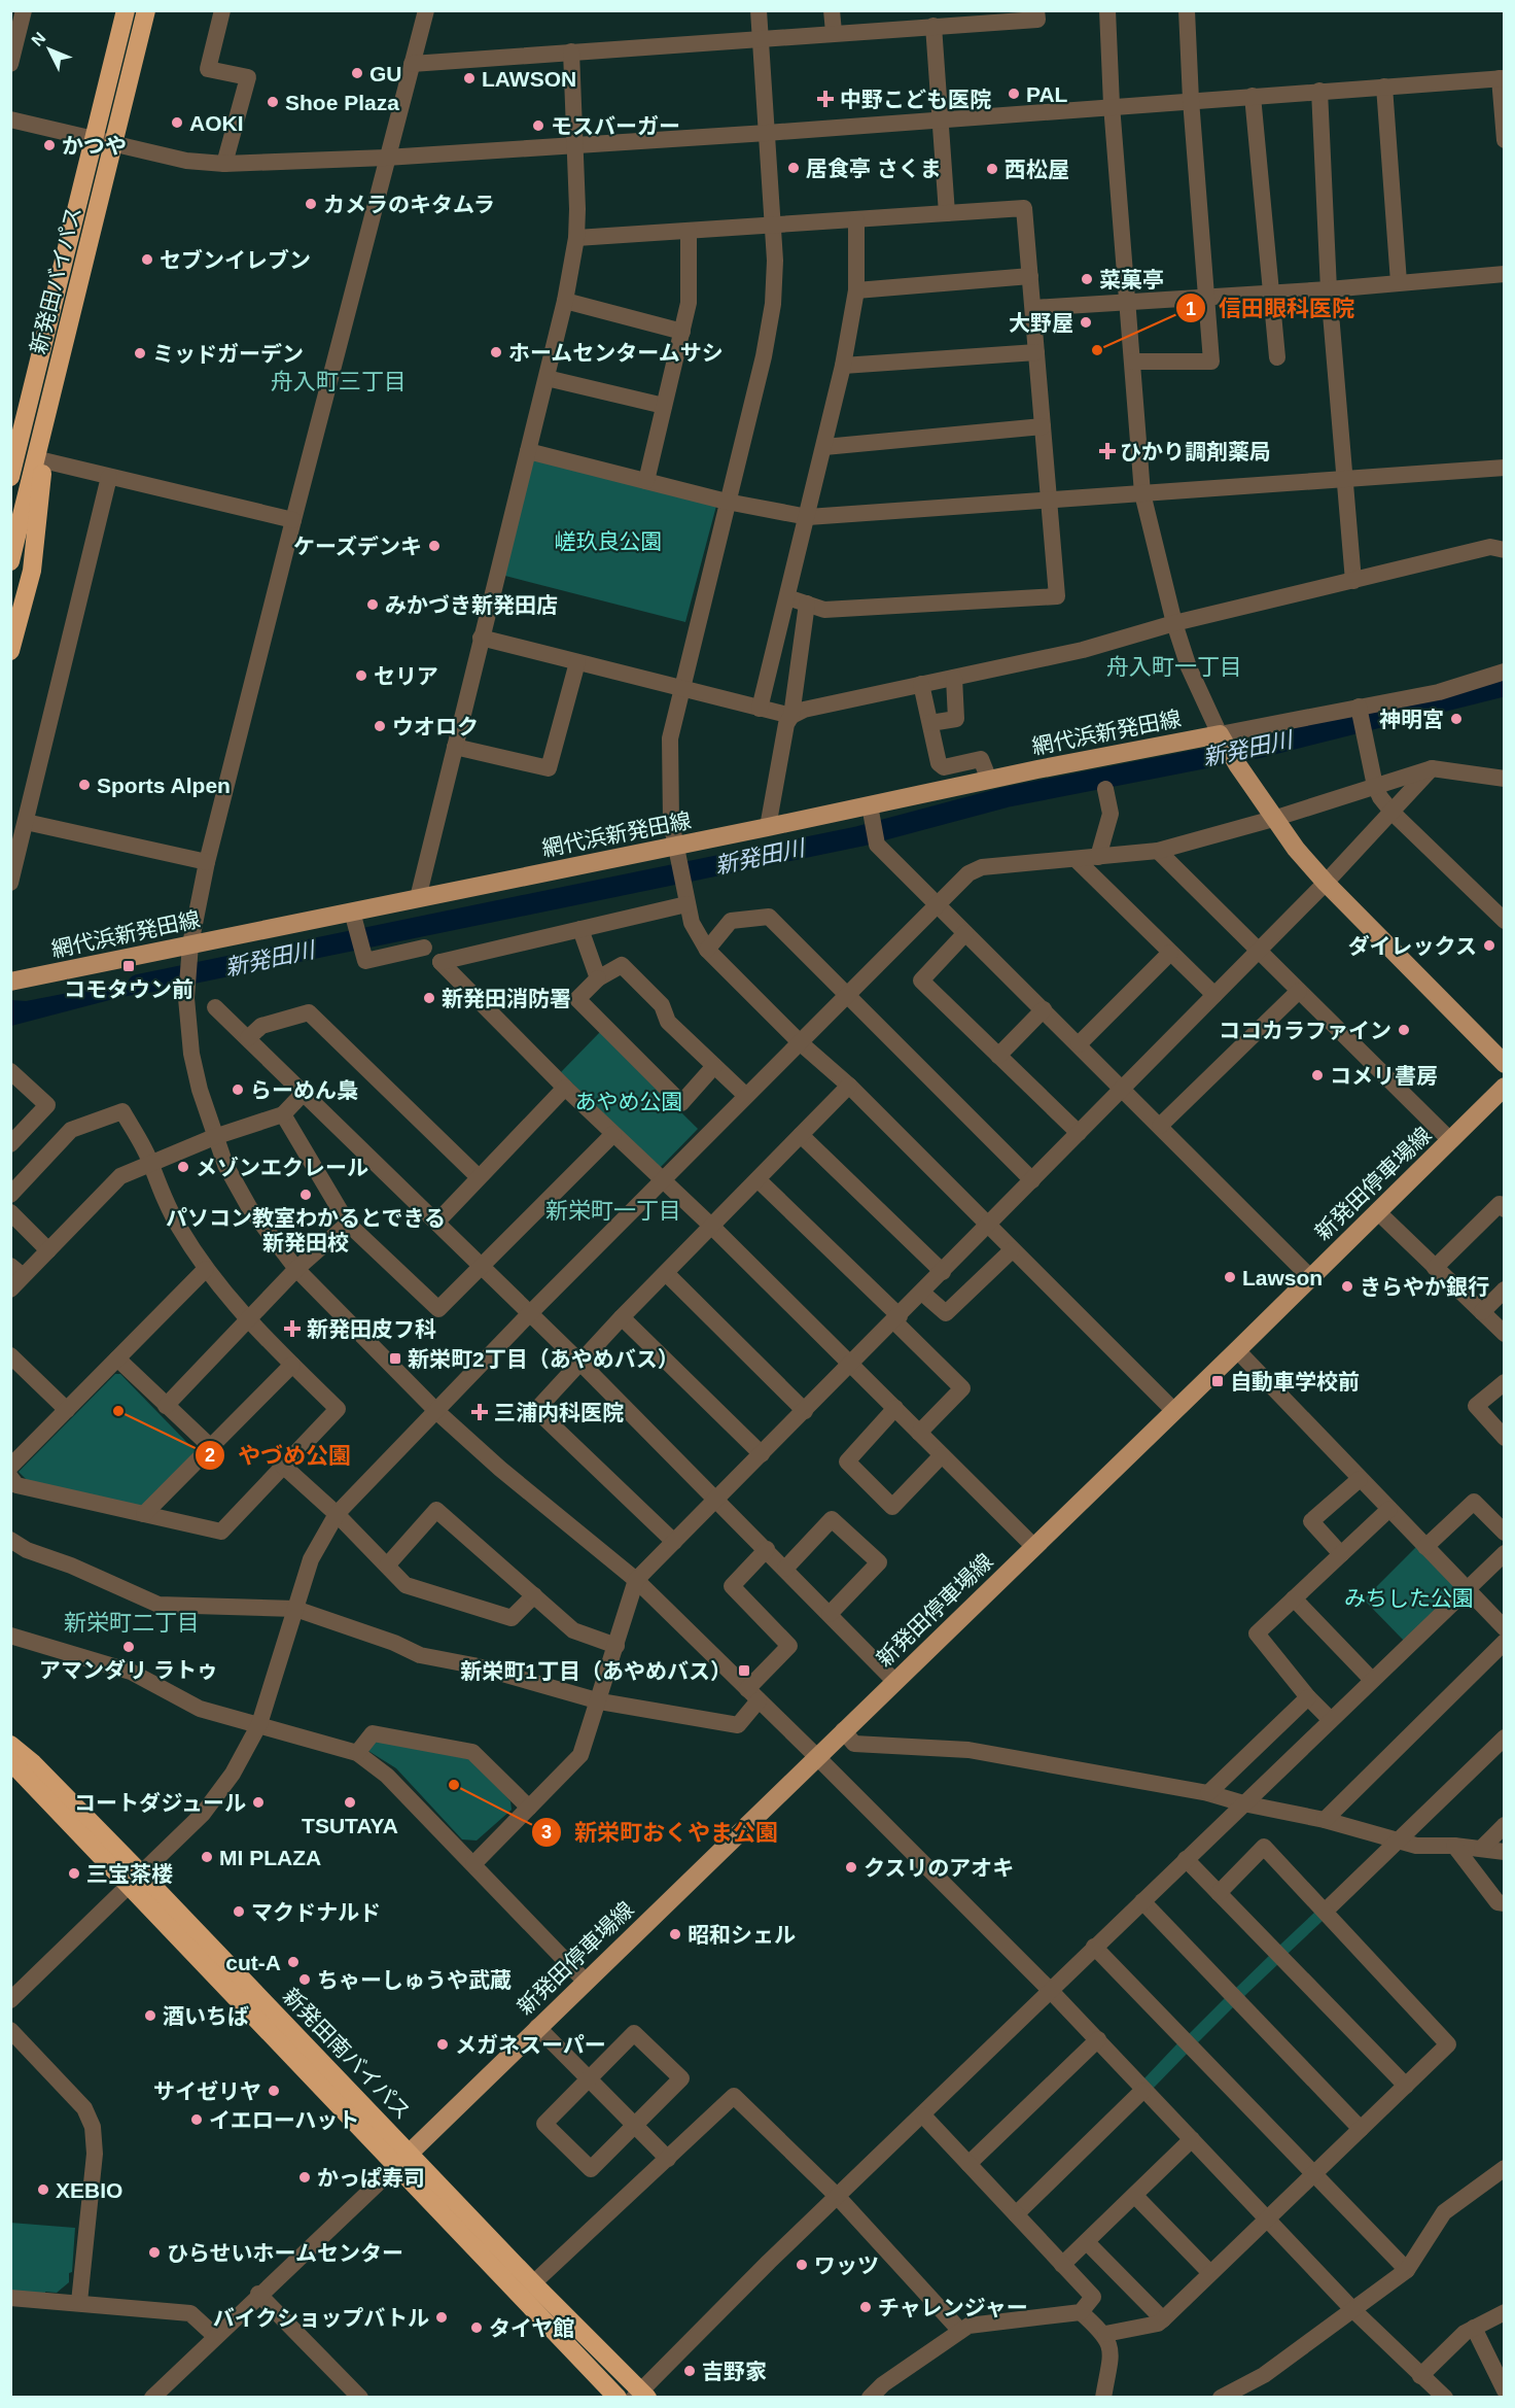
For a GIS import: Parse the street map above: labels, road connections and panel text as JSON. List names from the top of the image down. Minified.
{"streets":{"highway":["新発田バイパス","新発田南バイパス"],"main road":["網代浜新発田線","新発田停車場線"]},"crossings":[["新発田停車場線","新発田南バイパス"]],"districts":["舟入町三丁目","舟入町一丁目","新栄町一丁目","新栄町二丁目"],"water":["新発田川"],"parks":["嵯玖良公園","あやめ公園","みちした公園"],"places":{"other":["GU","LAWSON","PAL","Shoe Plaza","AOKI","モスバーガー","かつや","居食亭 さくま","西松屋","カメラのキタムラ","セブンイレブン","菜菓亭","大野屋","信田眼科医院","ホームセンタームサシ","ミッドガーデン","ケーズデンキ","みかづき新発田店","セリア","神明宮","ウオロク","Sports Alpen","ダイレックス","新発田消防署","ココカラファイン","コメリ書房","らーめん梟","メゾンエクレール","パソコン教室わかるとできる 新発田校","Lawson","きらやか銀行","やづめ公園","アマンダリ ラトゥ","新栄町おくやま公園","コートダジュール","TSUTAYA","MI PLAZA","クスリのアオキ","三宝茶楼","マクドナルド","昭和シェル","cut-A","ちゃーしゅうや武蔵","酒いちば","メガネスーパー","サイゼリヤ","イエローハット","かっぱ寿司","XEBIO","ひらせいホームセンター","ワッツ","チャレンジャー","バイクショップバトル","タイヤ館","吉野家"],"health":["中野こども医院","ひかり調剤薬局","新発田皮フ科","三浦内科医院"],"transit":["コモタウン前","新栄町2丁目（あやめバス）","自動車学校前","新栄町1丁目（あやめバス）"]},"north":"top left"}
